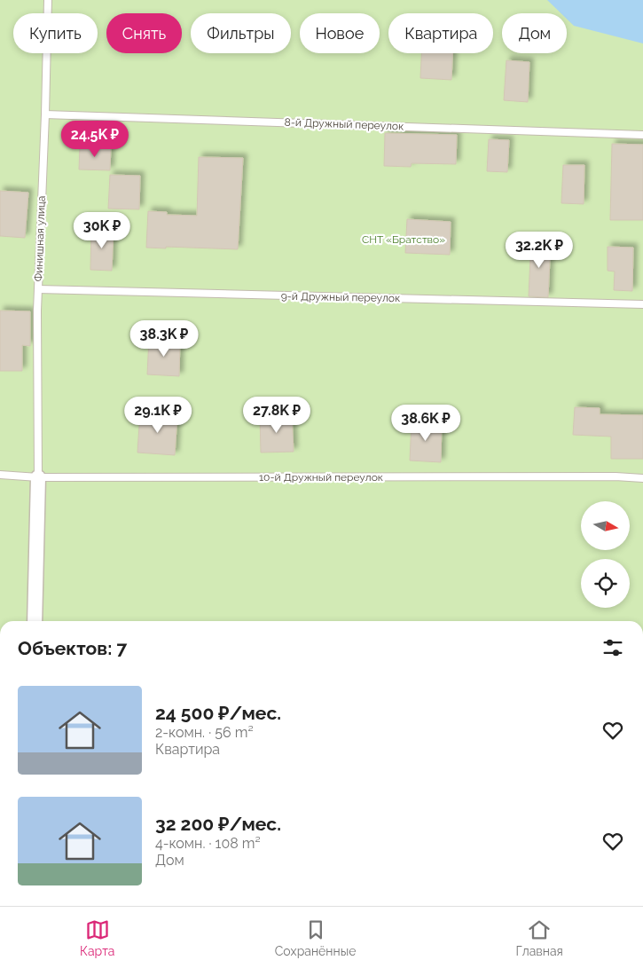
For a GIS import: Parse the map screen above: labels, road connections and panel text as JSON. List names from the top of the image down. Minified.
{"streets":{"lane":["8-й Дружный переулок","Финишная улица","9-й Дружный переулок","10-й Дружный переулок"]},"crossings":[["8-й Дружный переулок","Финишная улица"],["Финишная улица","9-й Дружный переулок"],["Финишная улица","10-й Дружный переулок"]],"parks":["СНТ «Братство»"],"north":"right","page":{"chip":["Купить","Снять","Фильтры","Новое","Квартира","Дом"],"price":["24.5K ₽","30K ₽","32.2K ₽","38.3K ₽","29.1K ₽","27.8K ₽","38.6K ₽"],"heading":"Объектов: 7","list":[{"name":"24 500 ₽/мес.","note":"2-комн. · 56 m² · Квартира"},{"name":"32 200 ₽/мес.","note":"4-комн. · 108 m² · Дом"}],"tabs":["Карта","Сохранённые","Главная"]}}
